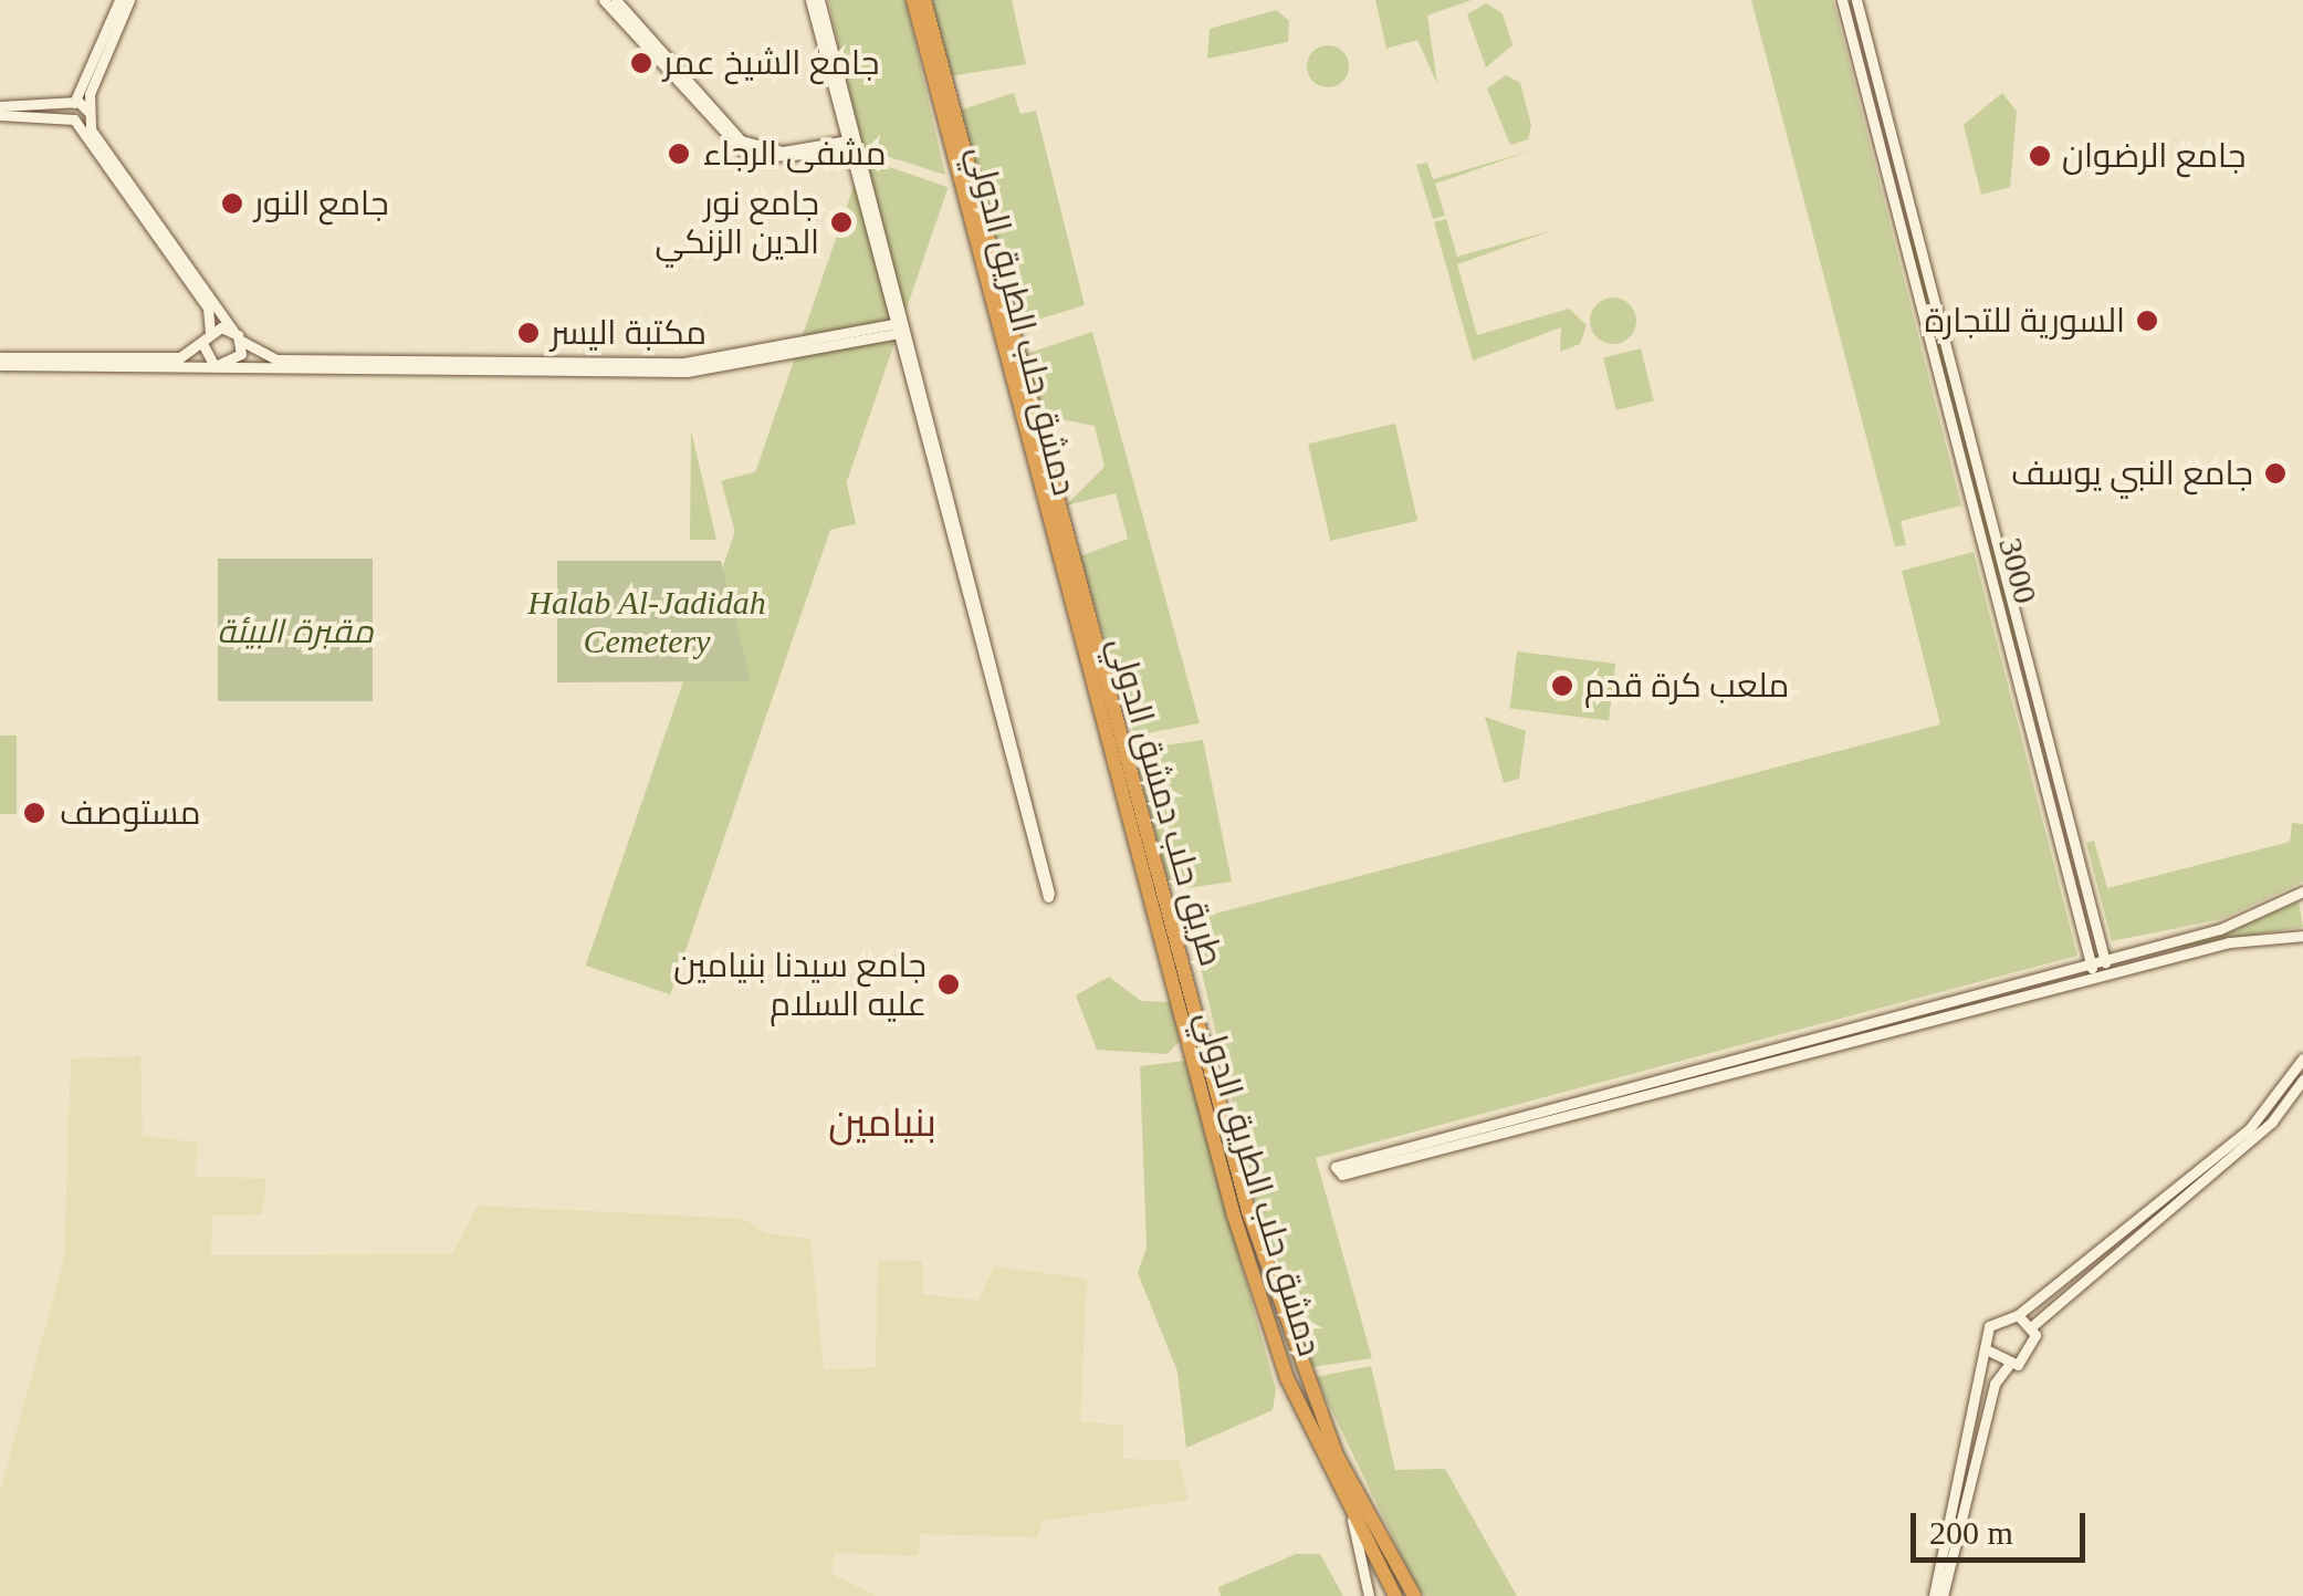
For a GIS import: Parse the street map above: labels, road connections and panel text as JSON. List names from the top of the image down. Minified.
{"streets":{"highway":["دمشق حلب الطريق الدولي","طريق حلب دمشق الدولي"],"street":["3000"]},"districts":["بنيامين"],"parks":["Halab Al-Jadidah Cemetery","مقبرة البيئة"],"places":["جامع الشيخ عمر","مشفى الرجاء","جامع الرضوان","جامع النور","جامع نور الدين الزنكي","السورية للتجارة","مكتبة اليسر","جامع النبي يوسف","ملعب كرة قدم","مستوصف","جامع سيدنا بنيامين عليه السلام"],"scale_bar":"200 m"}
